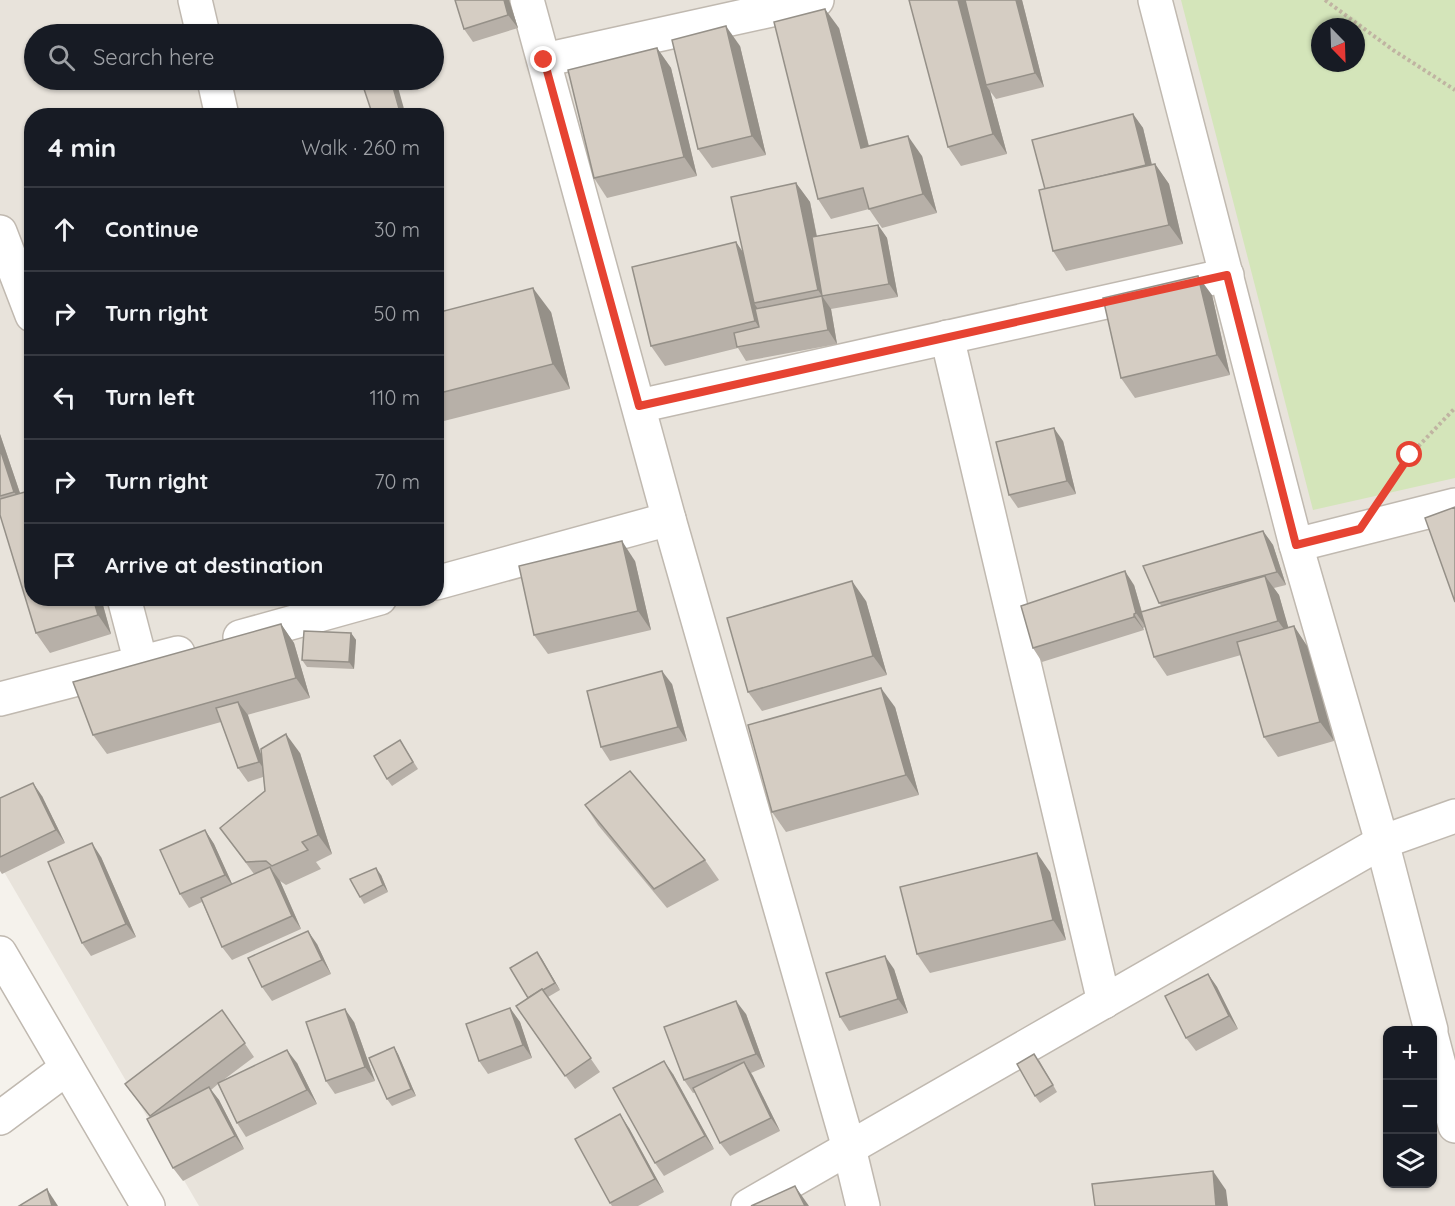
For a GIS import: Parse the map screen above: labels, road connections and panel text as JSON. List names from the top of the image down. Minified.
{"north":"bottom right","page":{"search":"Search here","heading":["4 min","Walk · 260 m"],"list":[["Continue","30 m"],["Turn right","50 m"],["Turn left","110 m"],["Turn right","70 m"],"Arrive at destination"],"map_buttons":["+","−"]}}
